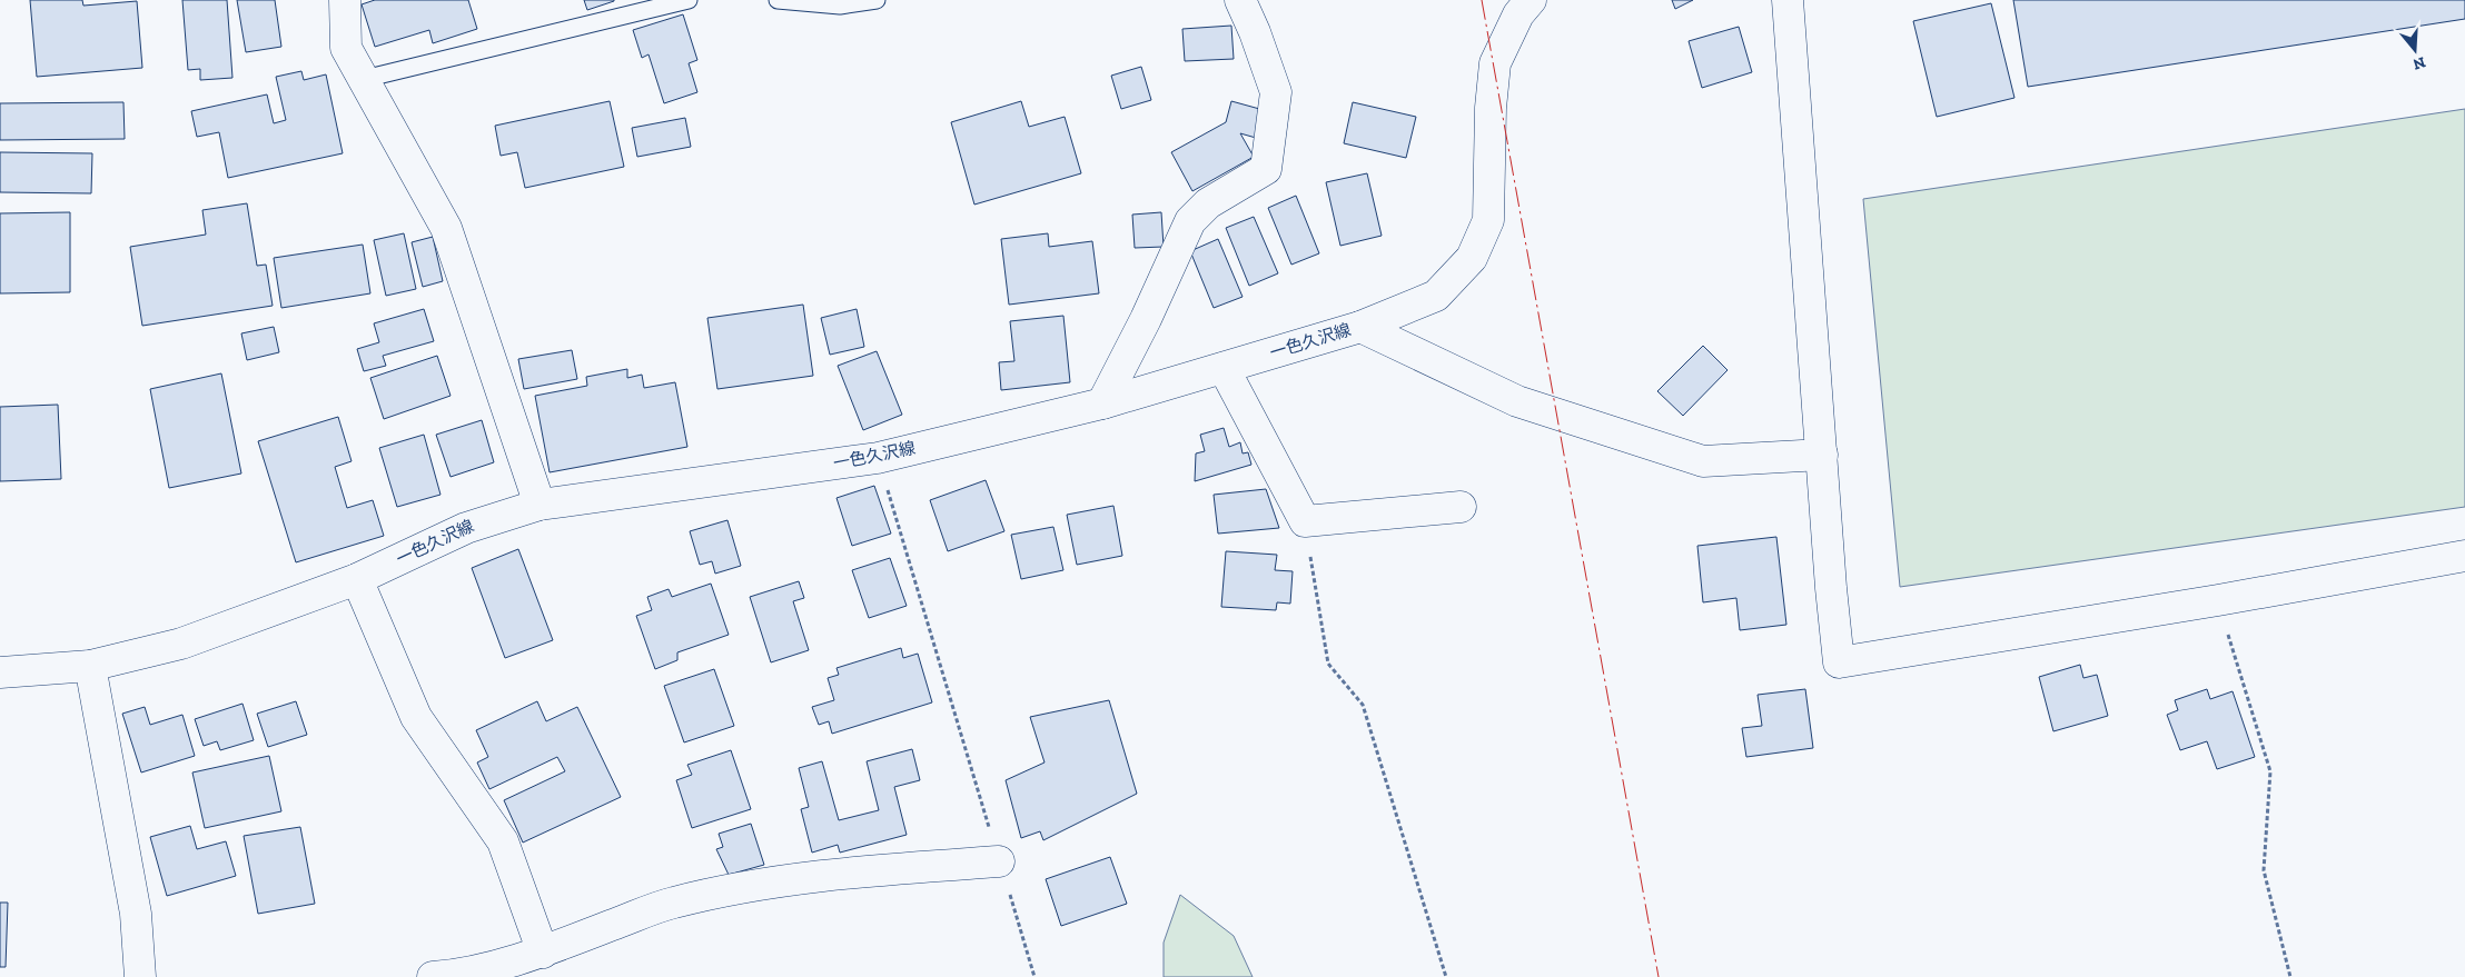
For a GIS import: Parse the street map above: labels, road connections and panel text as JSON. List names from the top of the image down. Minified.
{"streets":{"street":["一色久沢線"]},"north":"bottom"}
